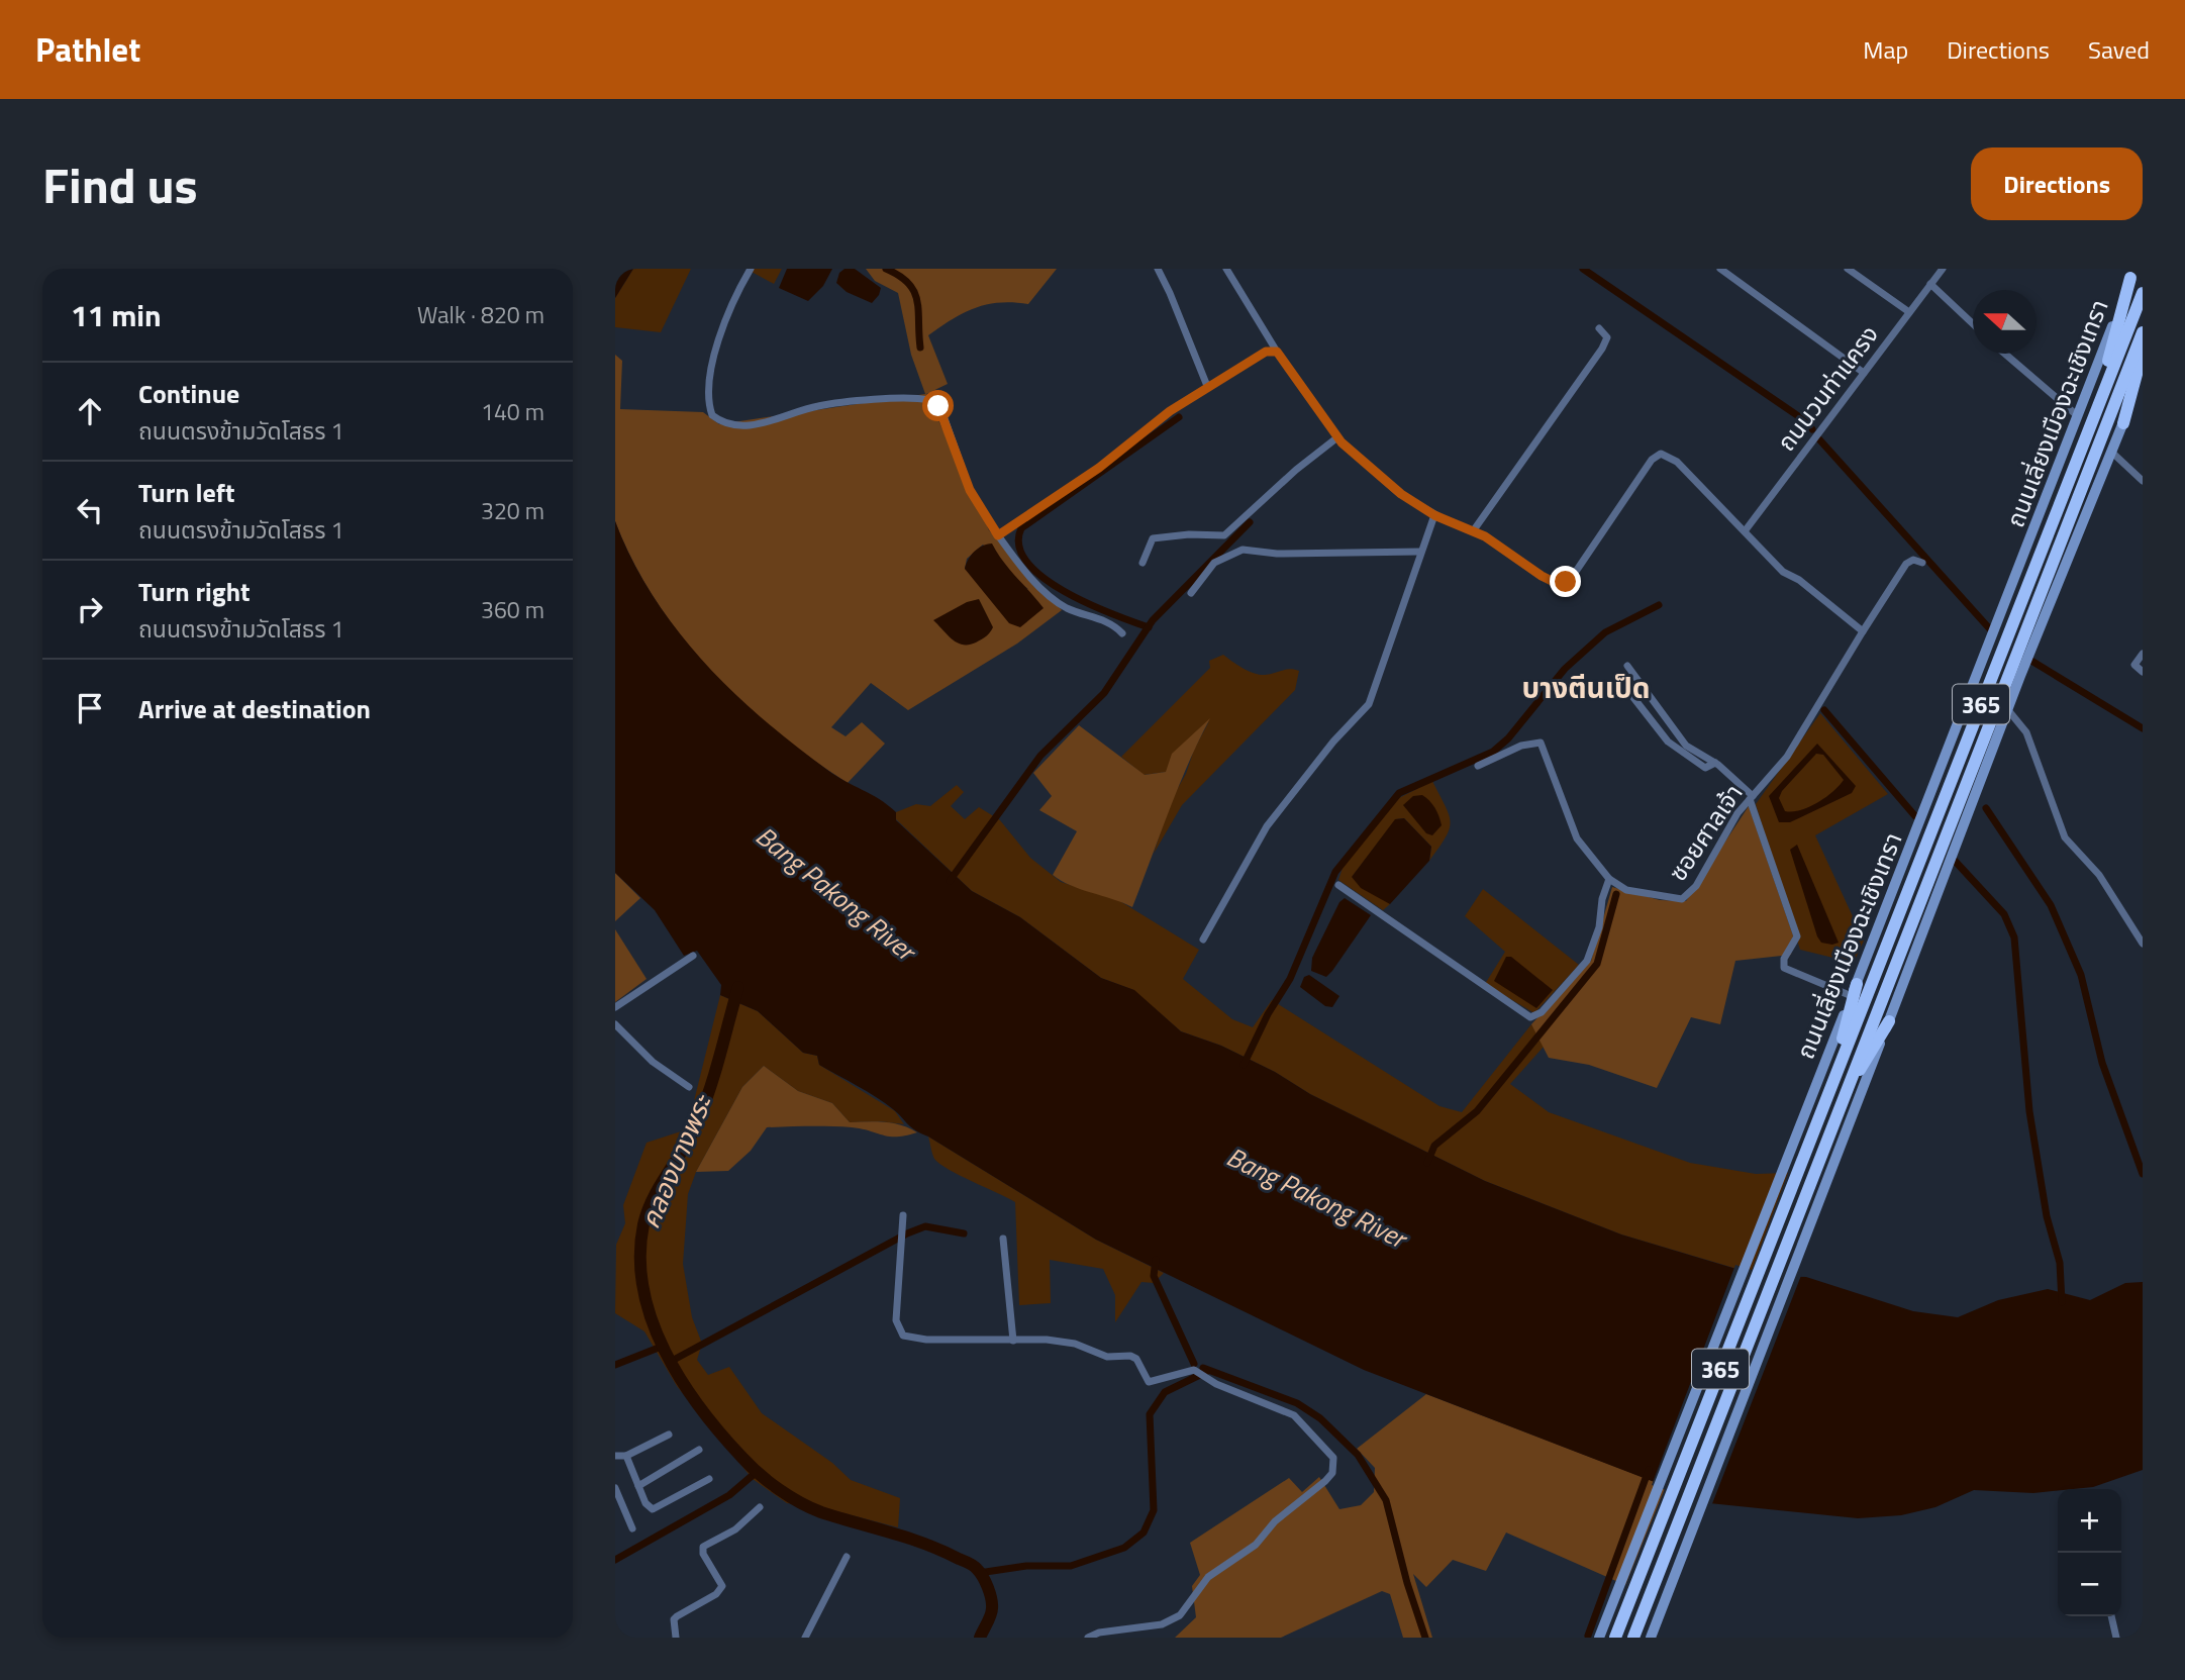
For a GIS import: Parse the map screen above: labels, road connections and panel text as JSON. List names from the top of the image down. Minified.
{"streets":{"highway":["ถนนเลี่ยงเมืองฉะเชิงเทรา","365"],"street":["ถนนวนท่าแครง","ซอยศาลเจ้า"]},"districts":["บางตีนเป็ด"],"water":["Bang Pakong River","คลองบางพระ"],"north":"left","page":{"header":"Pathlet","nav":["Map","Directions","Saved"],"title":"Find us","buttons":"Directions","heading":["11 min","Walk · 820 m"],"list":[["Continue","ถนนตรงข้ามวัดโสธร 1","140 m"],["Turn left","ถนนตรงข้ามวัดโสธร 1","320 m"],["Turn right","ถนนตรงข้ามวัดโสธร 1","360 m"],"Arrive at destination"],"map_buttons":["+","−"]}}
